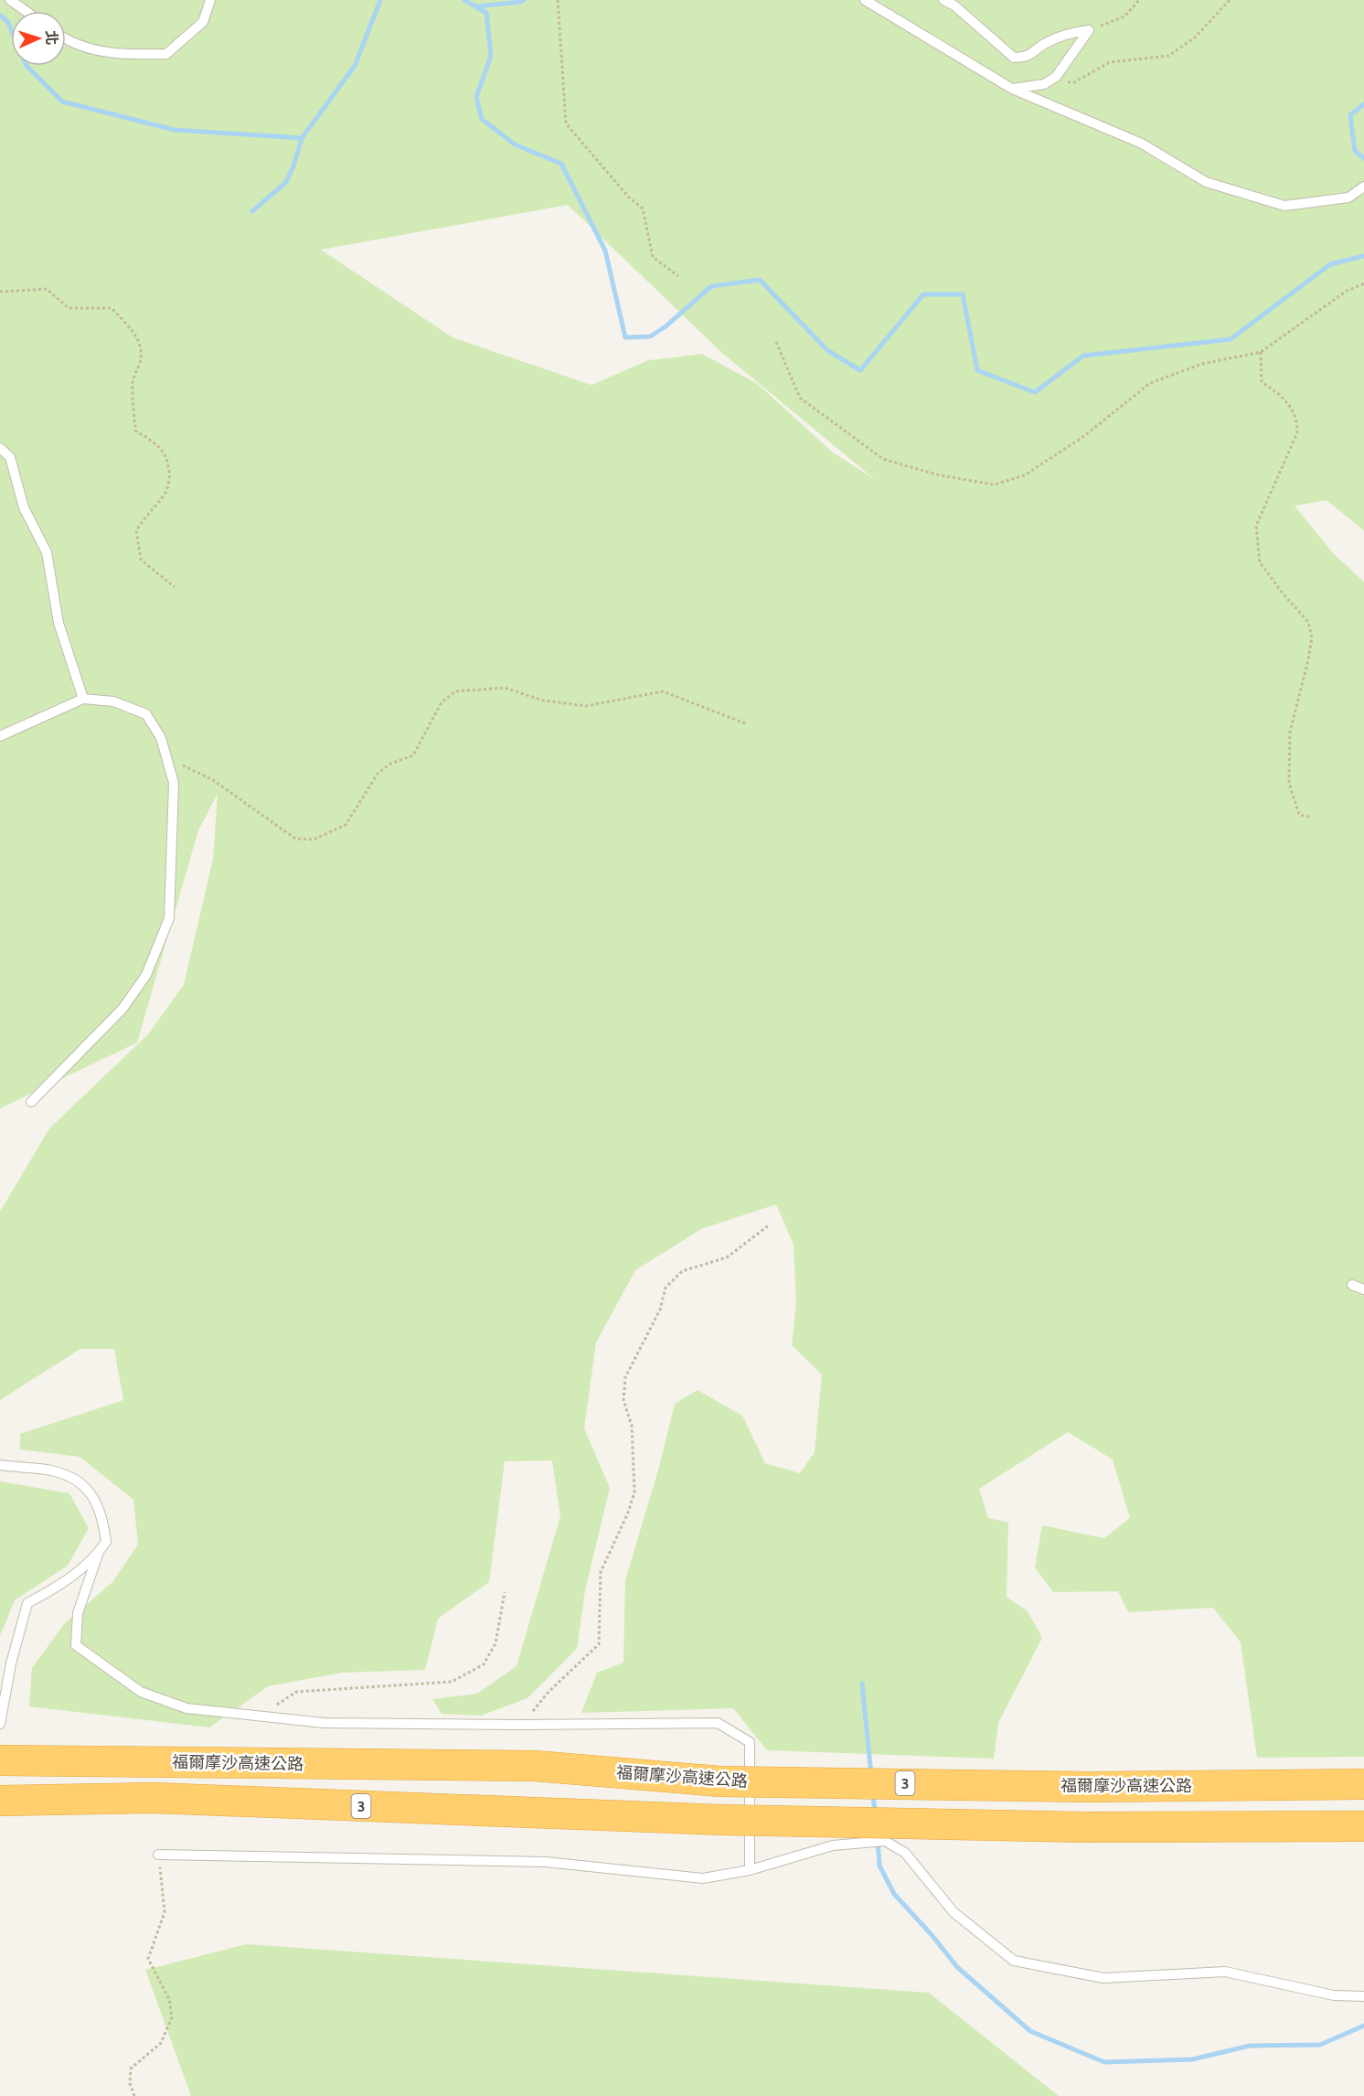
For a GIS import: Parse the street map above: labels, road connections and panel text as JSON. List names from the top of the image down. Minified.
{"streets":{"highway":["福爾摩沙高速公路","3"]},"north":"right"}
